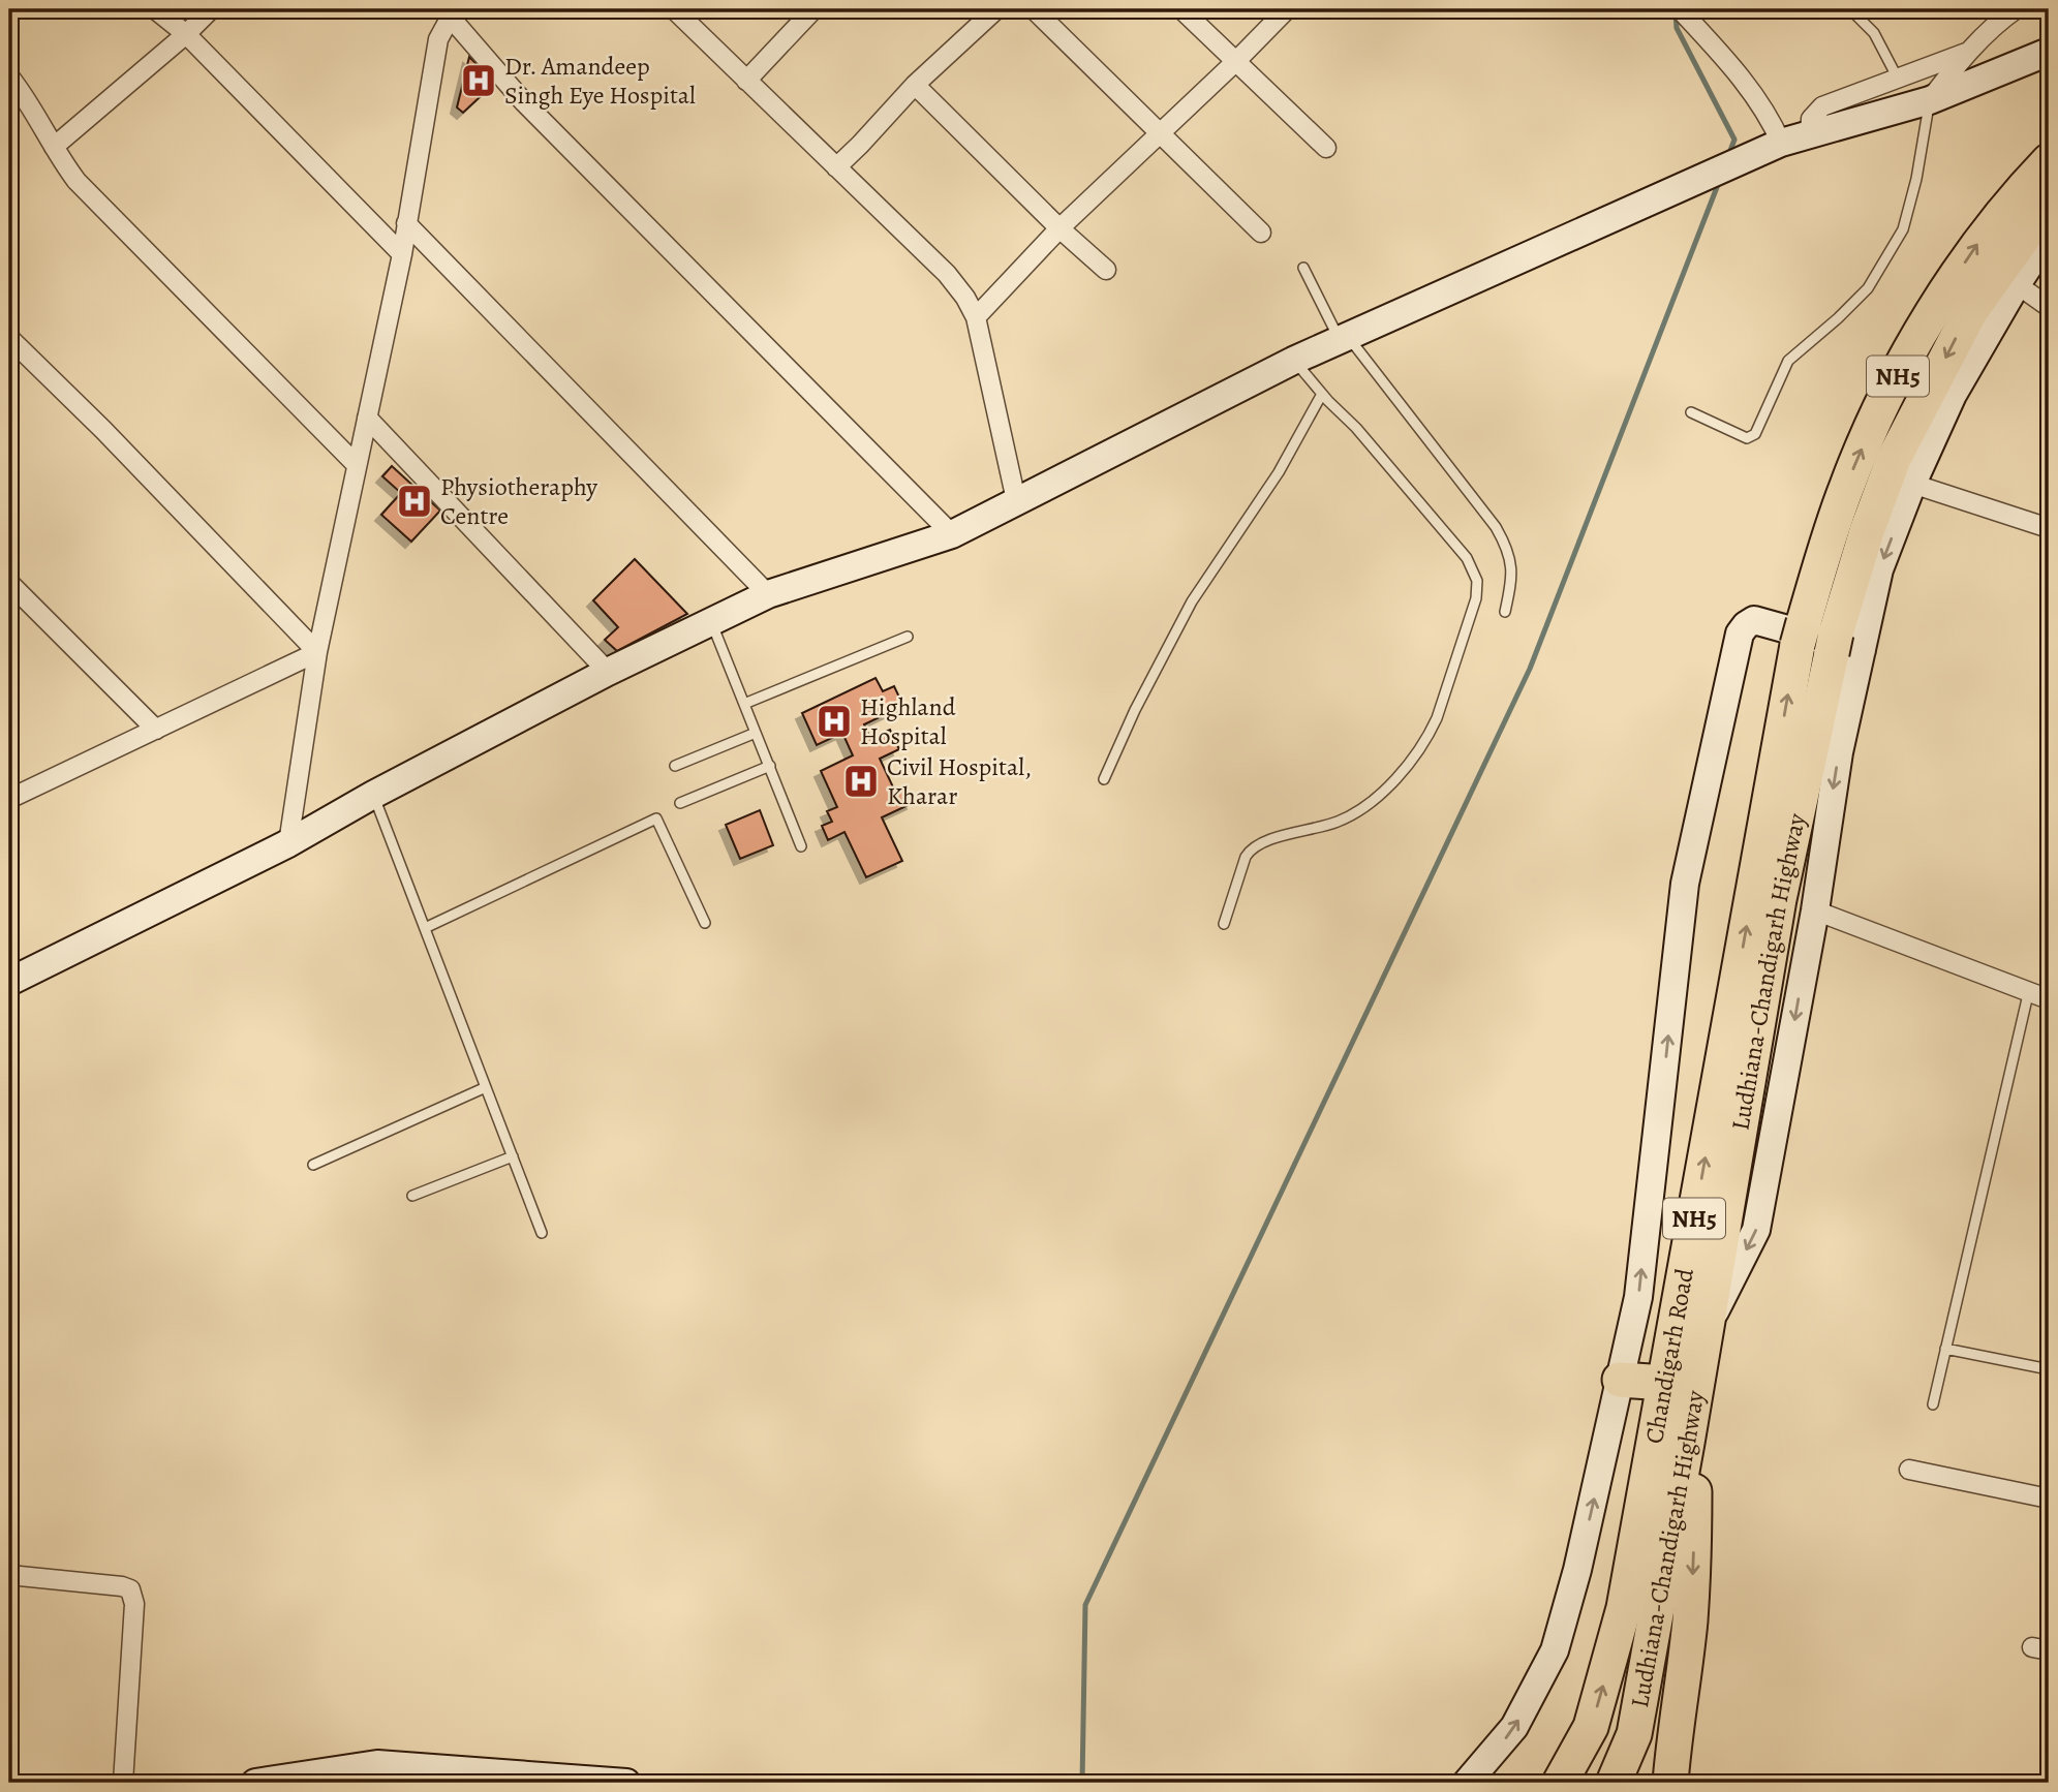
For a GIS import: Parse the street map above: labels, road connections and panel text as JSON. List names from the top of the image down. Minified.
{"streets":{"highway":["NH5","Ludhiana-Chandigarh Highway","Chandigarh Road"]},"one_way":["Chandigarh Road"],"places":{"hospital":["Dr. Amandeep Singh Eye Hospital","Physiotheraphy Centre","Highland Hospital","Civil Hospital, Kharar"]}}
